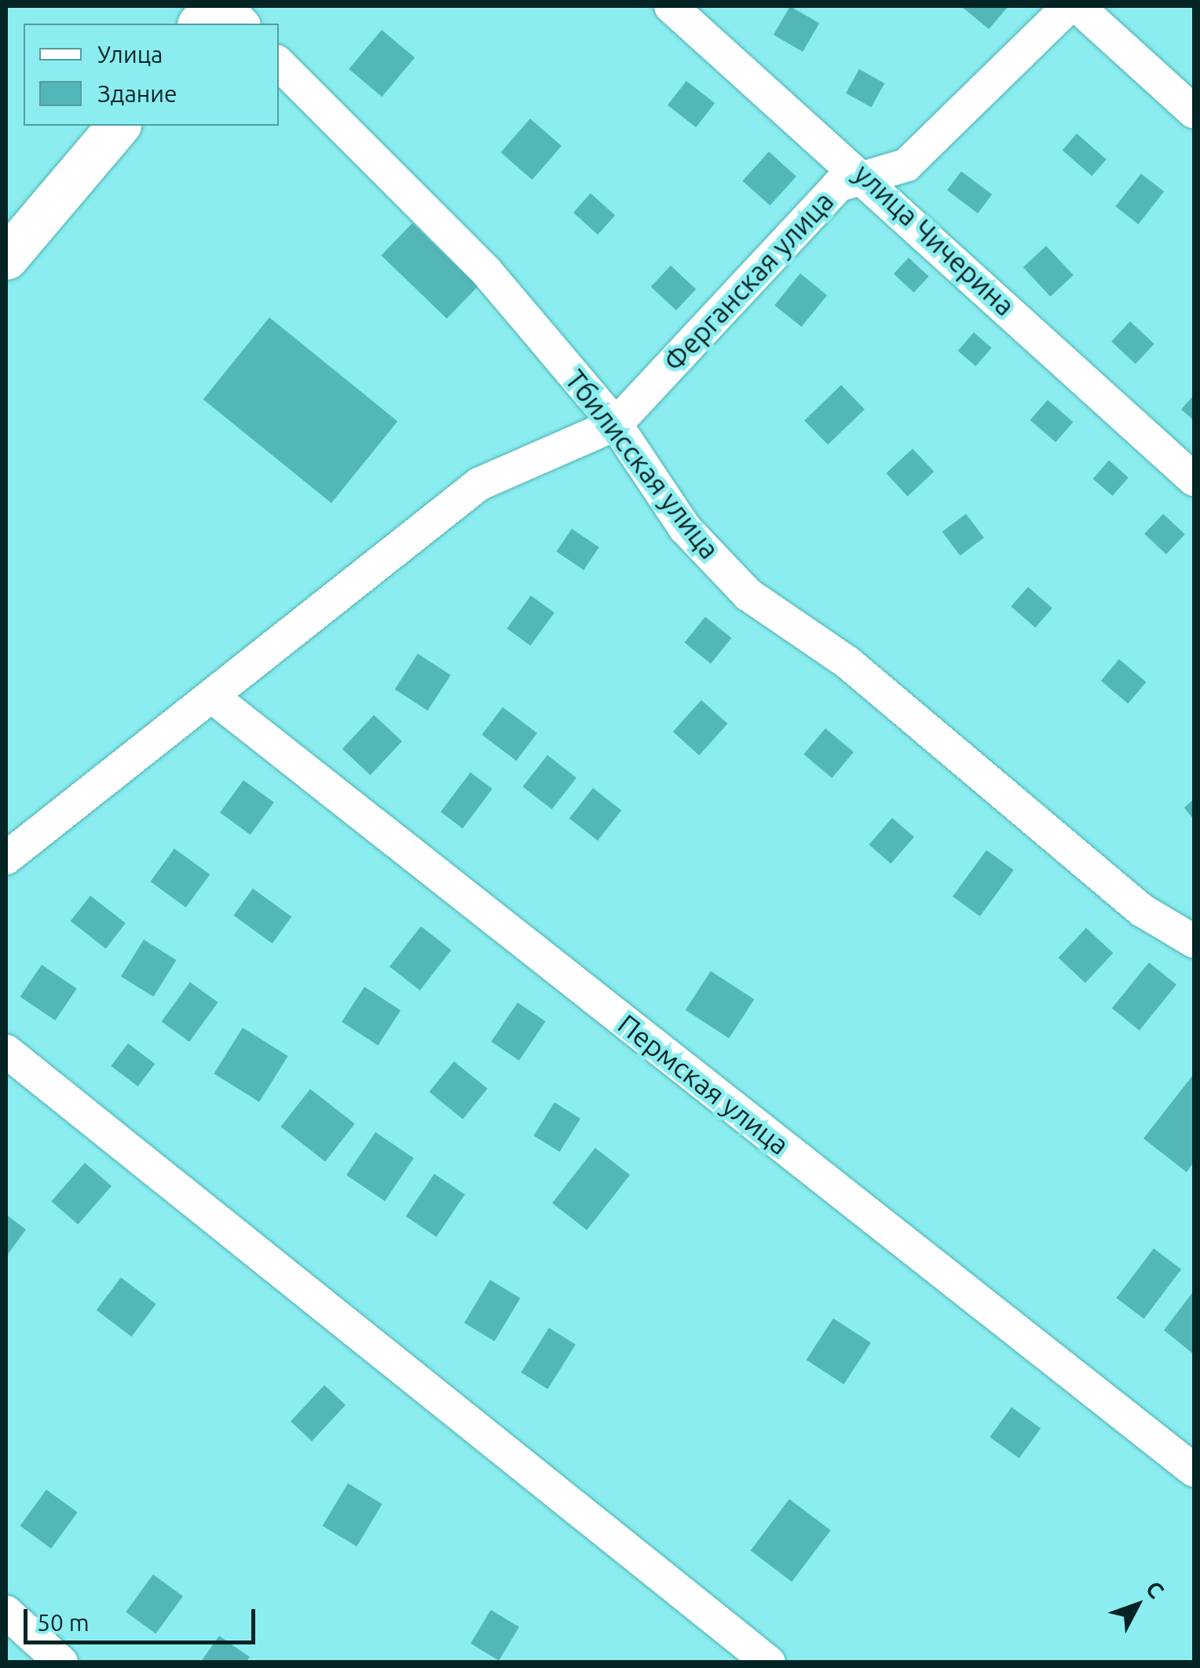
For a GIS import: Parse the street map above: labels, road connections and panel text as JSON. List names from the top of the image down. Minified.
{"streets":{"street":["улица Чичерина","Ферганская улица","Тбилисская улица","Пермская улица"]},"crossings":[["улица Чичерина","Ферганская улица"],["Ферганская улица","Тбилисская улица"]],"legend":["Улица","Здание"],"scale_bar":"50 m","north":"top right"}
